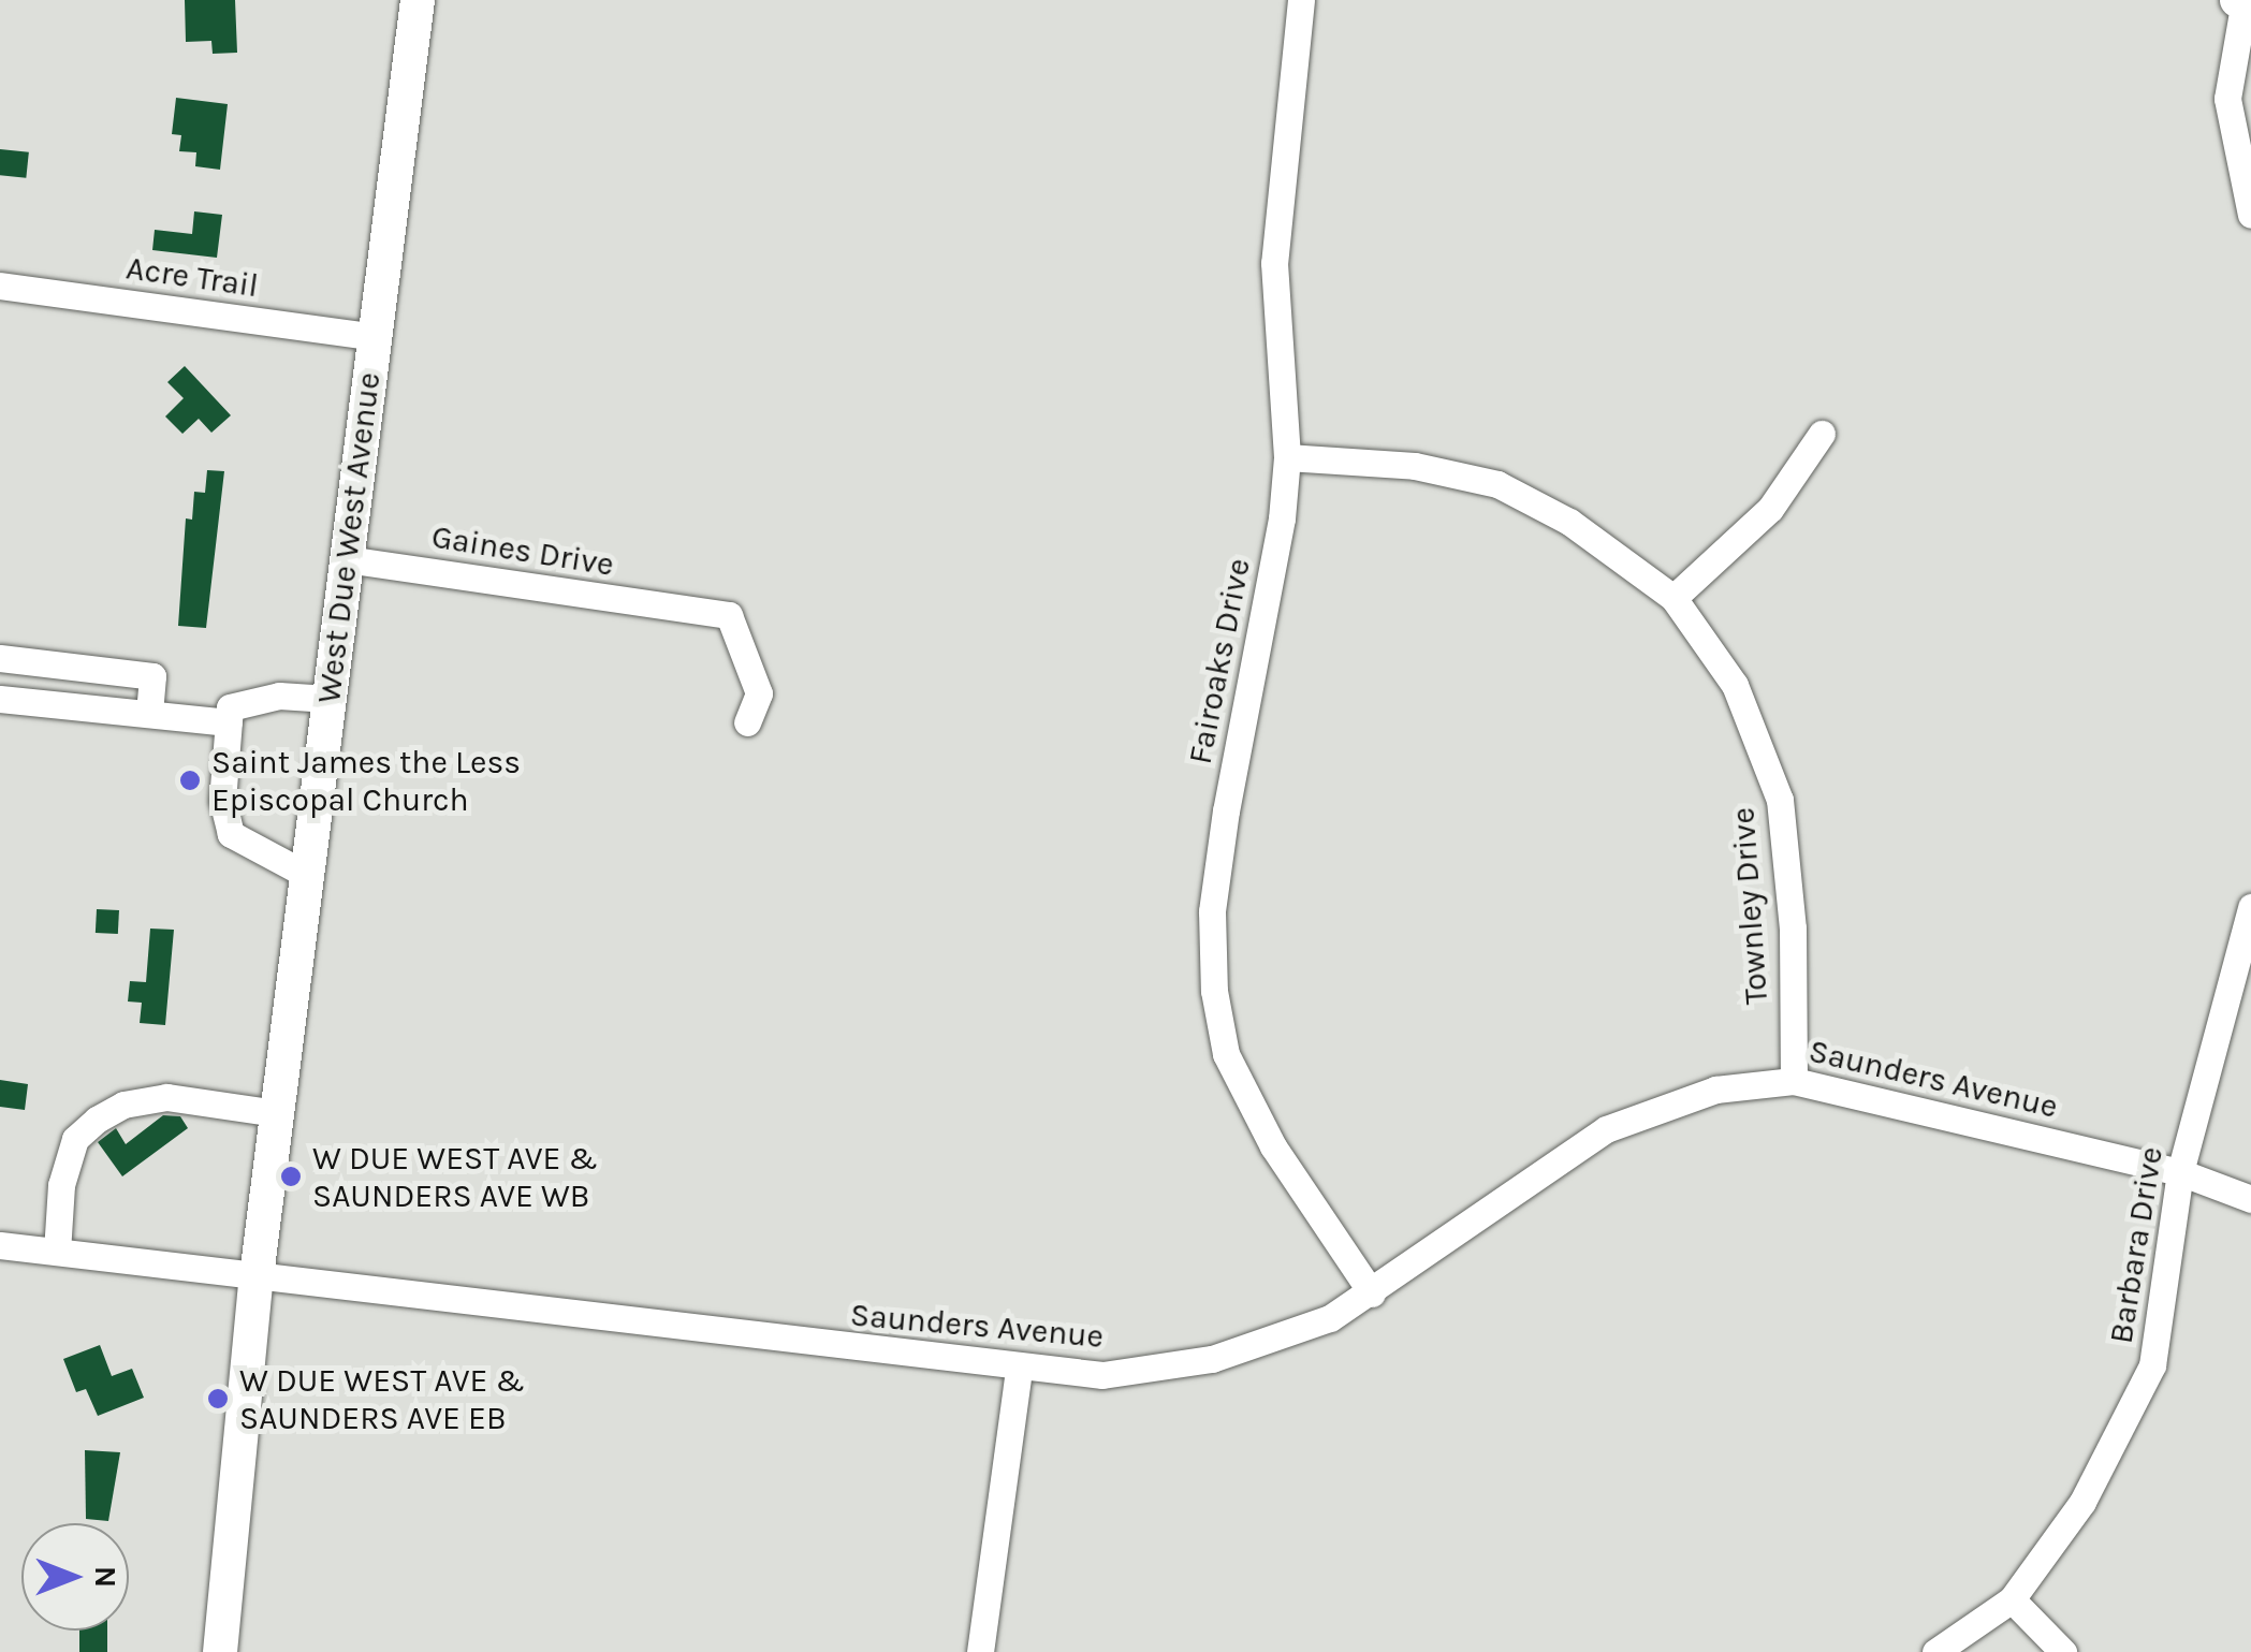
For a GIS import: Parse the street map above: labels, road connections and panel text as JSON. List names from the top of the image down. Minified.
{"streets":{"main road":["West Due West Avenue"],"street":["Acre Trail","Gaines Drive","Fairoaks Drive","Townley Drive","Saunders Avenue","Barbara Drive"]},"crossings":[["Acre Trail","West Due West Avenue"],["West Due West Avenue","Gaines Drive"],["West Due West Avenue","Saunders Avenue"],["Fairoaks Drive","Townley Drive"],["Fairoaks Drive","Saunders Avenue"],["Townley Drive","Saunders Avenue"],["Saunders Avenue","Barbara Drive"]],"places":["Saint James the Less Episcopal Church","W DUE WEST AVE & SAUNDERS AVE WB","W DUE WEST AVE & SAUNDERS AVE EB"],"north":"right"}
